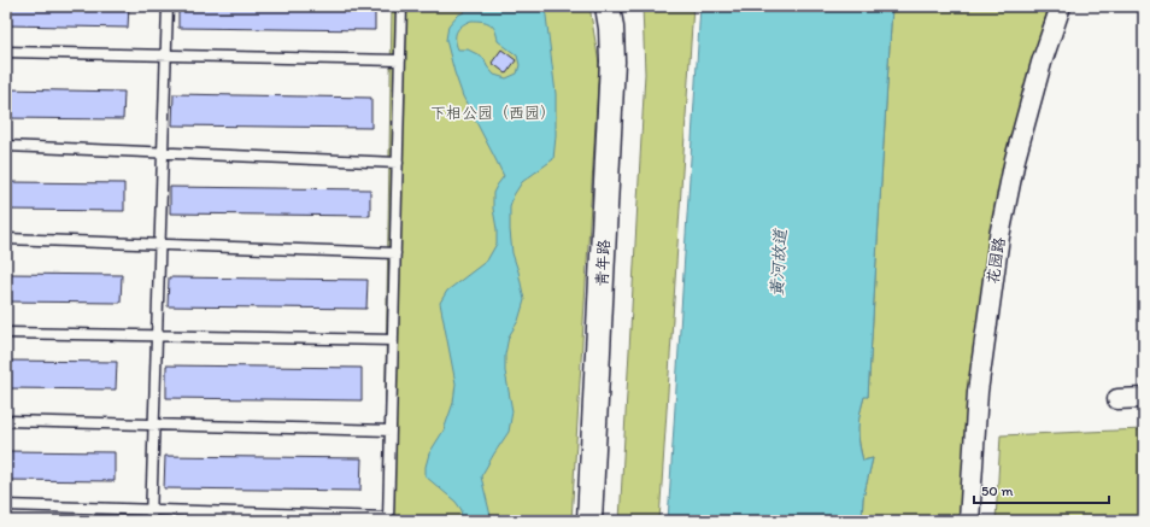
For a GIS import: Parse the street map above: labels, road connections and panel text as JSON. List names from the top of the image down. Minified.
{"streets":{"street":["花园路","青年路"]},"water":["黄河故道"],"parks":["下相公园（西园）"],"scale_bar":"50 m"}
